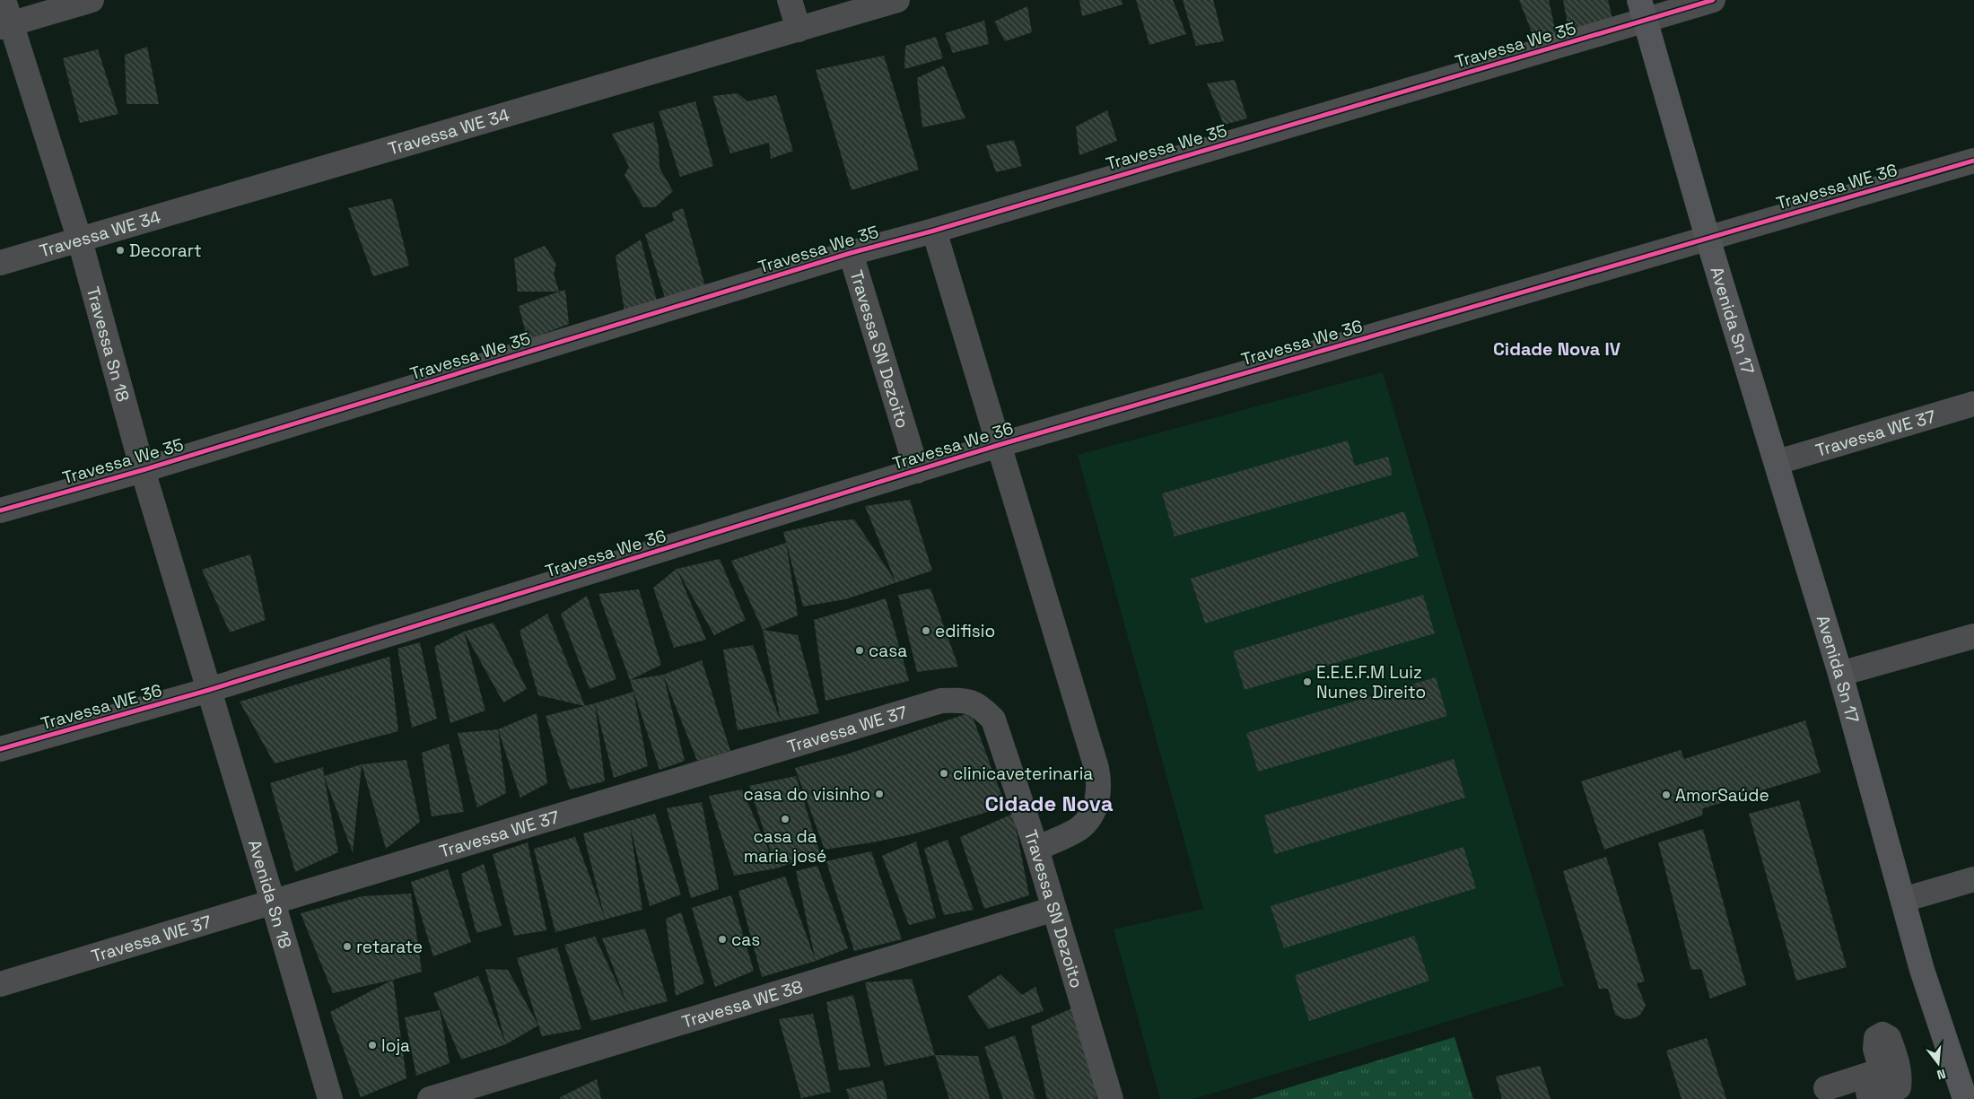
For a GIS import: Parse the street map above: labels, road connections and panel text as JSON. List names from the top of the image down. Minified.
{"streets":{"main road":["Avenida Sn 17"],"street":["Travessa We 35","Travessa WE 34","Travessa WE 36","Travessa We 36","Travessa Sn 18","Travessa SN Dezoito","Travessa WE 37","Avenida Sn 18","Travessa WE 38"]},"crossings":[["Travessa We 35","Avenida Sn 17"],["Travessa We 35","Travessa Sn 18"],["Travessa We 35","Travessa SN Dezoito"],["Travessa WE 34","Travessa Sn 18"],["Travessa WE 36","Avenida Sn 17"],["Travessa WE 36","Travessa We 36"],["Travessa WE 36","Travessa Sn 18"],["Travessa WE 36","Avenida Sn 18"],["Avenida Sn 17","Travessa We 36"],["Avenida Sn 17","Travessa WE 37"],["Travessa We 36","Travessa Sn 18"],["Travessa We 36","Travessa SN Dezoito"],["Travessa We 36","Avenida Sn 18"],["Travessa Sn 18","Avenida Sn 18"],["Travessa SN Dezoito","Travessa WE 37"],["Travessa SN Dezoito","Travessa WE 38"],["Travessa WE 37","Avenida Sn 18"]],"districts":["Cidade Nova IV","Cidade Nova"],"places":["Decorart","edifisio","casa","E.E.E.F.M Luiz Nunes Direito","clinicaveterinaria","casa do visinho","AmorSaúde","casa da maria josé","cas","retarate","loja"],"north":"bottom"}
